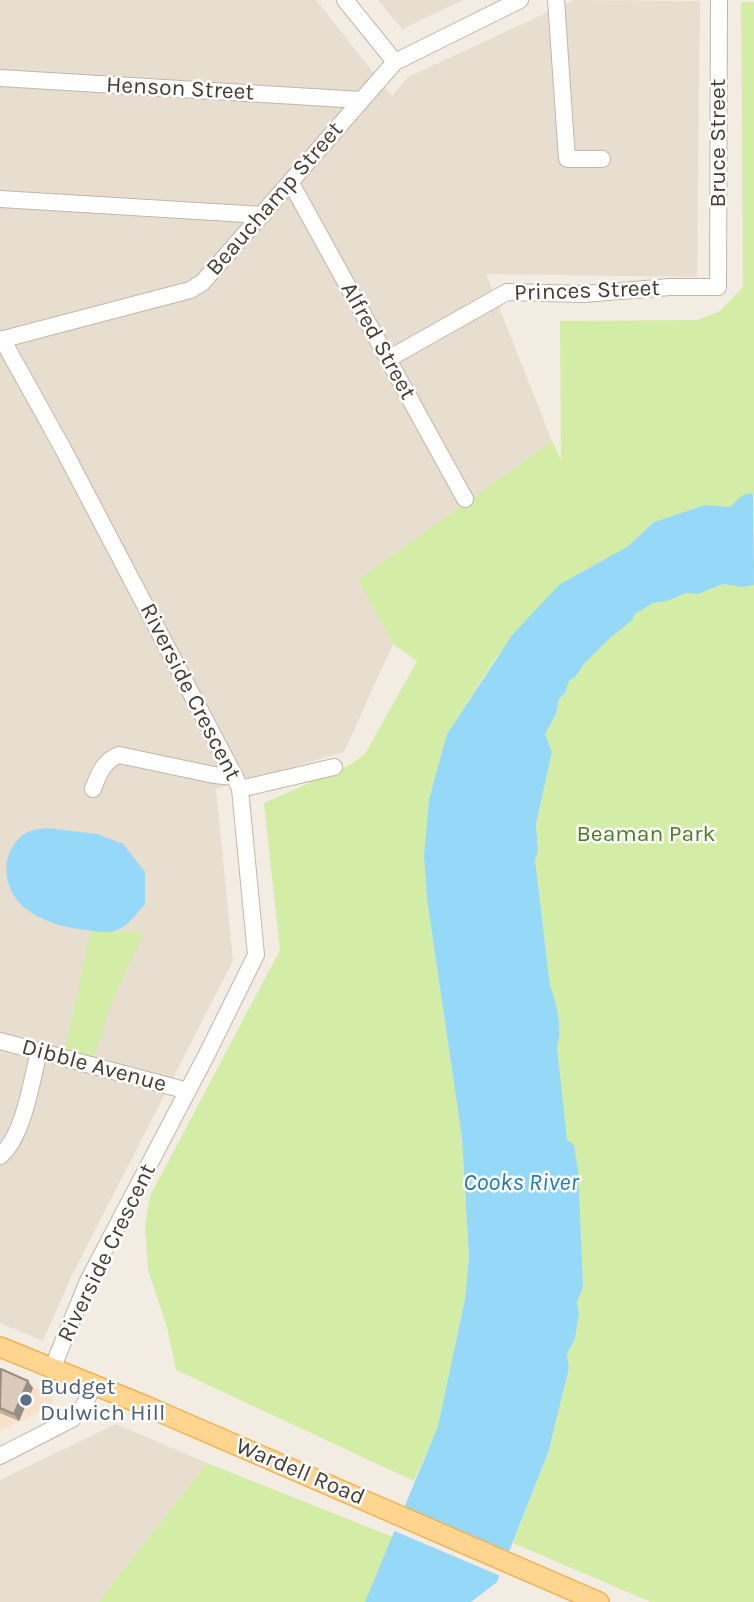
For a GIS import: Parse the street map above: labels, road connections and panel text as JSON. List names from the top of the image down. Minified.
{"streets":{"main road":["Wardell Road"],"street":["Henson Street","Bruce Street","Beauchamp Street","Princes Street","Alfred Street","Riverside Crescent","Dibble Avenue"]},"crossings":[["Henson Street","Beauchamp Street"],["Bruce Street","Princes Street"],["Beauchamp Street","Alfred Street"],["Beauchamp Street","Riverside Crescent"],["Princes Street","Alfred Street"],["Riverside Crescent","Dibble Avenue"],["Riverside Crescent","Wardell Road"]],"water":["Cooks River"],"parks":["Beaman Park"],"places":["Budget Dulwich Hill"]}
